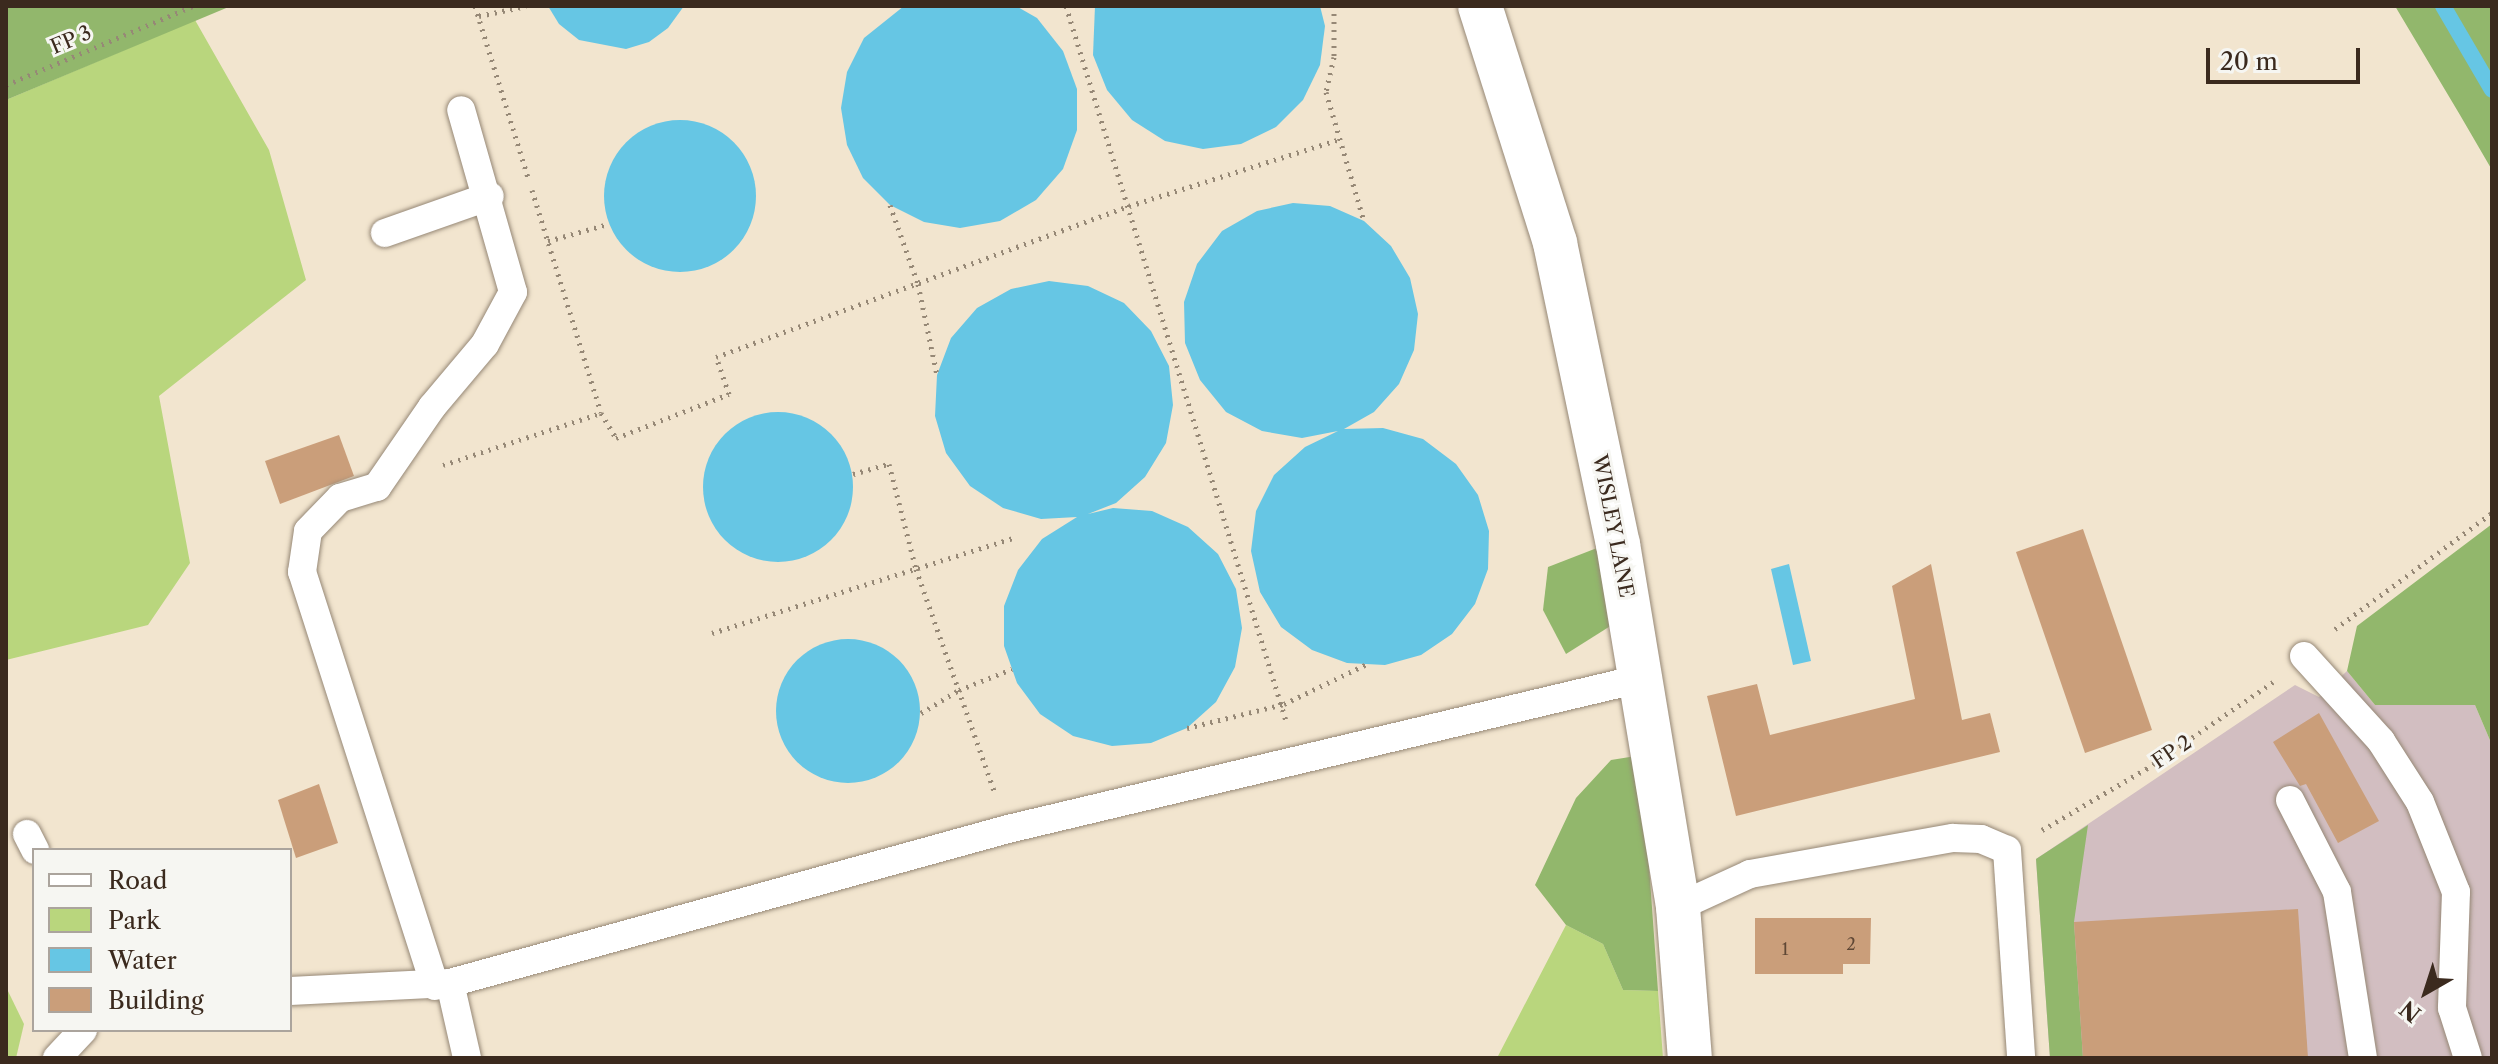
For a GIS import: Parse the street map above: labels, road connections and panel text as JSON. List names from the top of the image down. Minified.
{"streets":{"street":["WISLEY LANE"],"path":["FP 3","FP 2"]},"house_numbers":["2","1"],"legend":["Road","Park","Water","Building"],"scale_bar":"20 m","north":"bottom left"}
